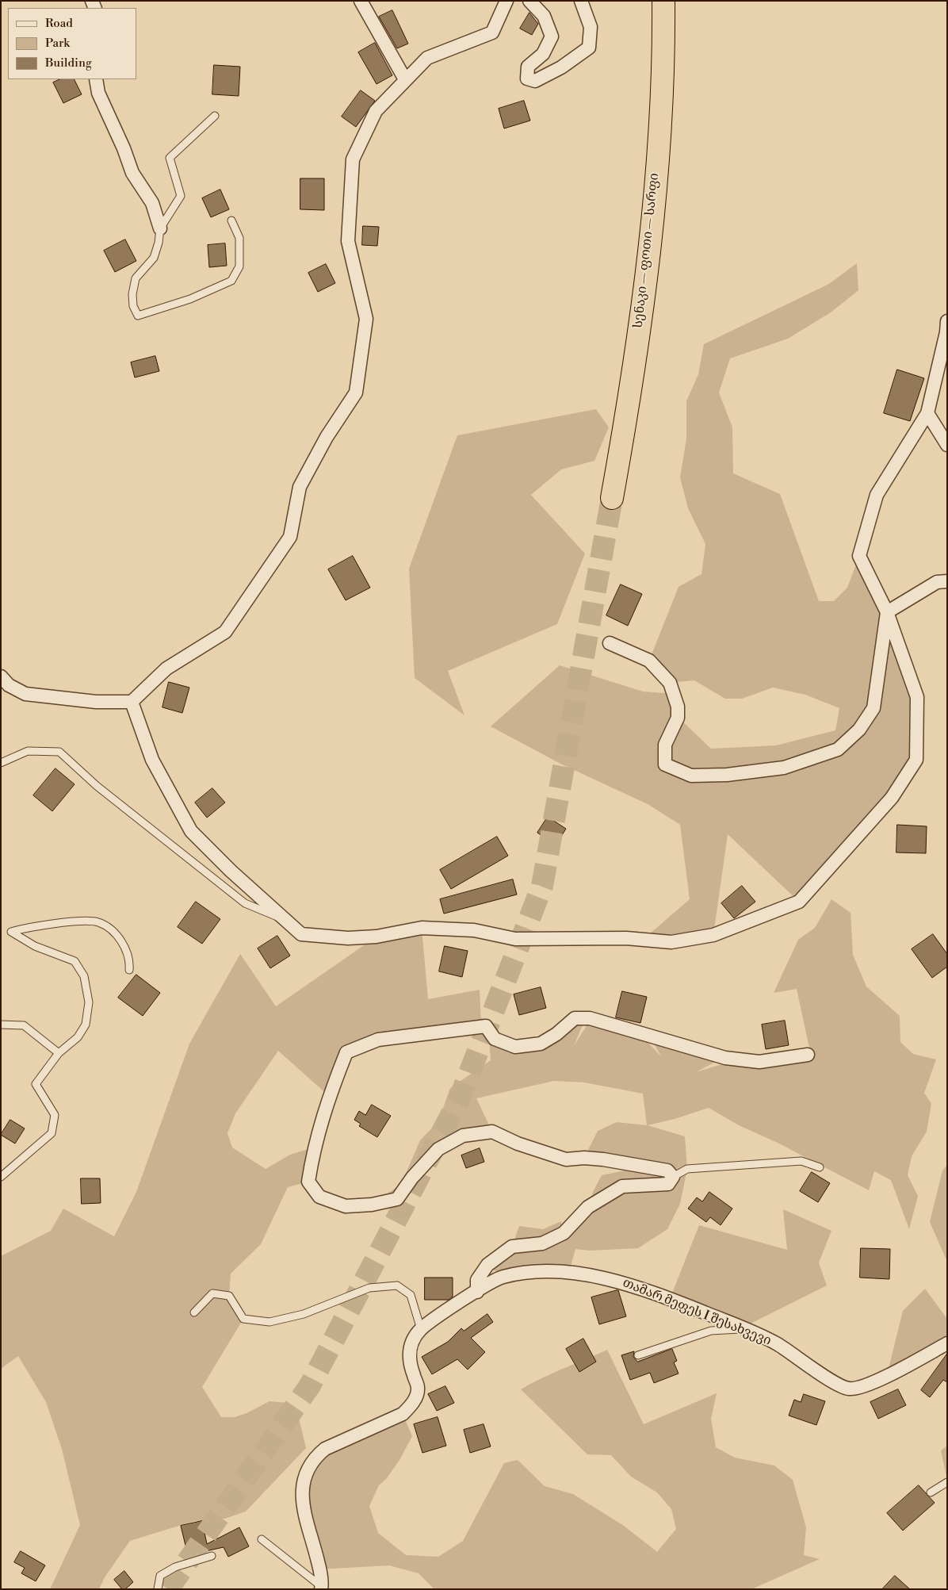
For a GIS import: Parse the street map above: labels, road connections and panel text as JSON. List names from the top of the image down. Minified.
{"streets":{"highway":["სენაკი — ფოთი — სარფი"],"street":["თამარ მეფეს I შესახვევი"]},"legend":["Road","Park","Building"]}
